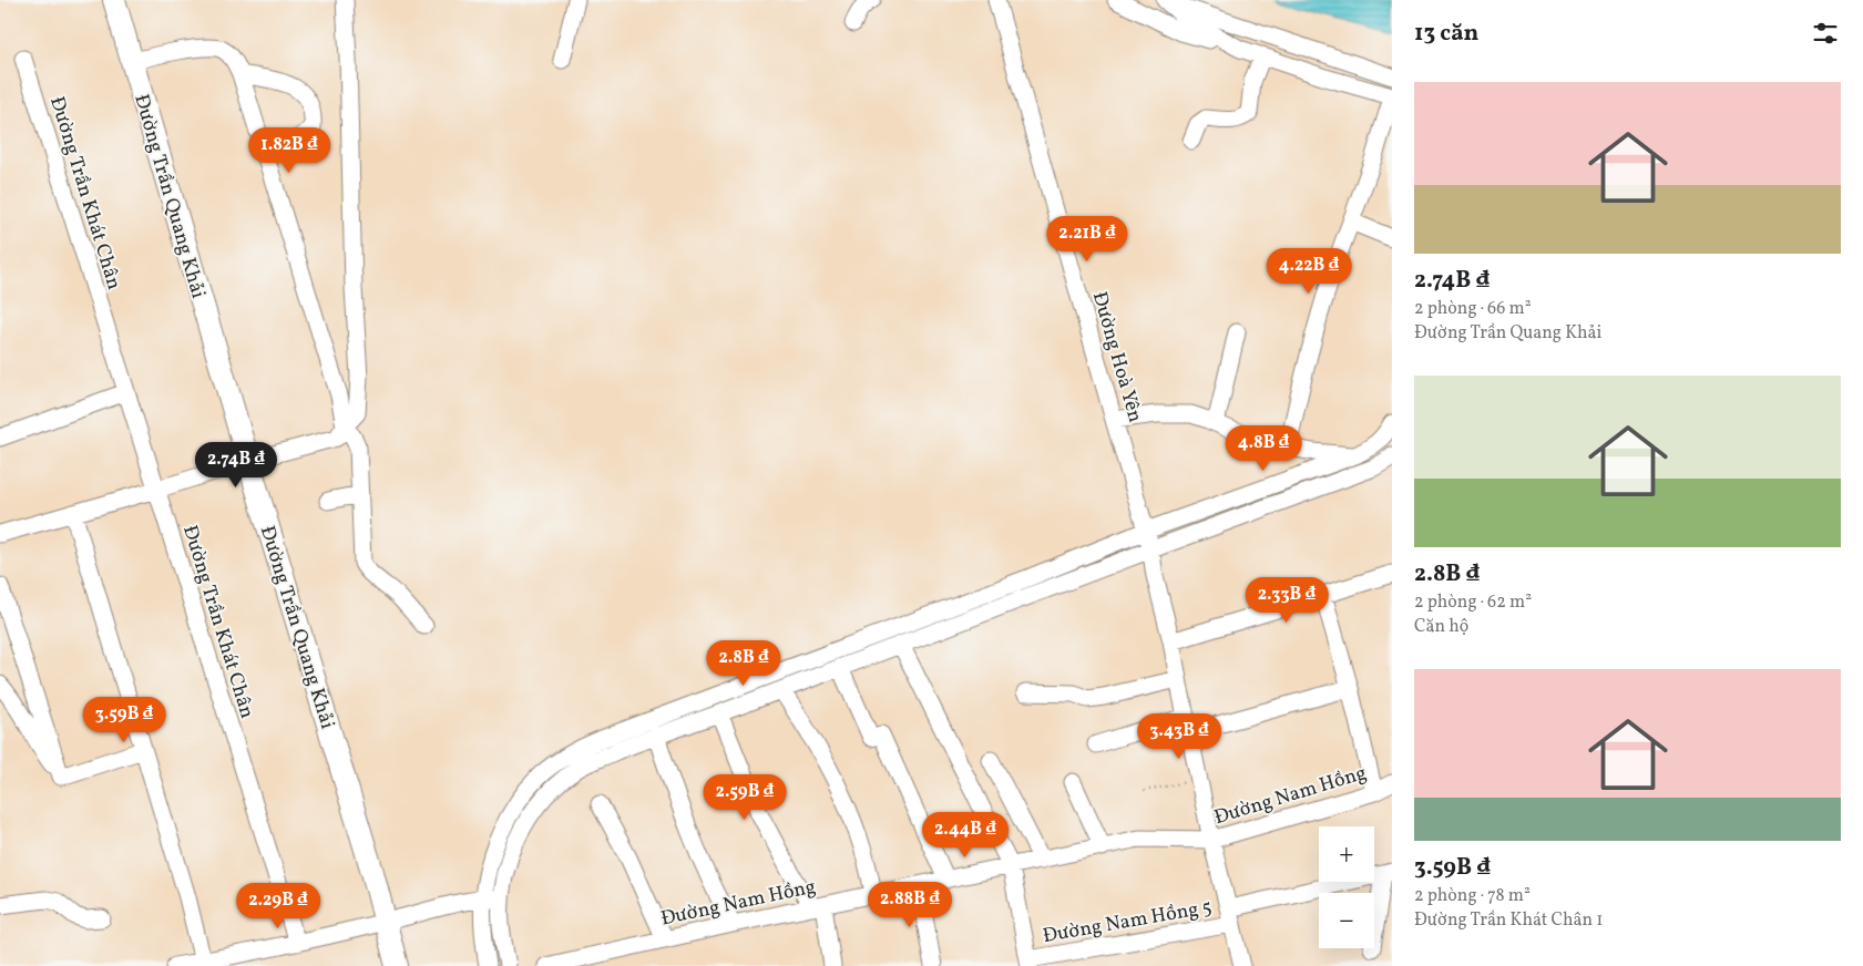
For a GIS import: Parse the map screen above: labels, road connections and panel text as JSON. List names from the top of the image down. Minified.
{"streets":{"main road":["Đường Trần Quang Khải"],"street":["Đường Trần Khát Chân","Đường Hoà Yên","Đường Nam Hồng","Đường Nam Hồng 5"]},"crossings":[["Đường Hoà Yên","Đường Nam Hồng"],["Đường Hoà Yên","Đường Nam Hồng 5"]],"page":{"heading":"13 căn","list":[{"name":"2.74B ₫","note":"2 phòng · 66 m² · Đường Trần Quang Khải"},{"name":"2.8B ₫","note":"2 phòng · 62 m² · Căn hộ"},{"name":"3.59B ₫","note":"2 phòng · 78 m² · Đường Trần Khát Chân 1"}],"price":["1.82B ₫","2.21B ₫","4.22B ₫","4.8B ₫","2.74B ₫","2.33B ₫","2.8B ₫","3.59B ₫","3.43B ₫","2.59B ₫","2.44B ₫","2.88B ₫","2.29B ₫"],"map_buttons":["+","−"]}}
